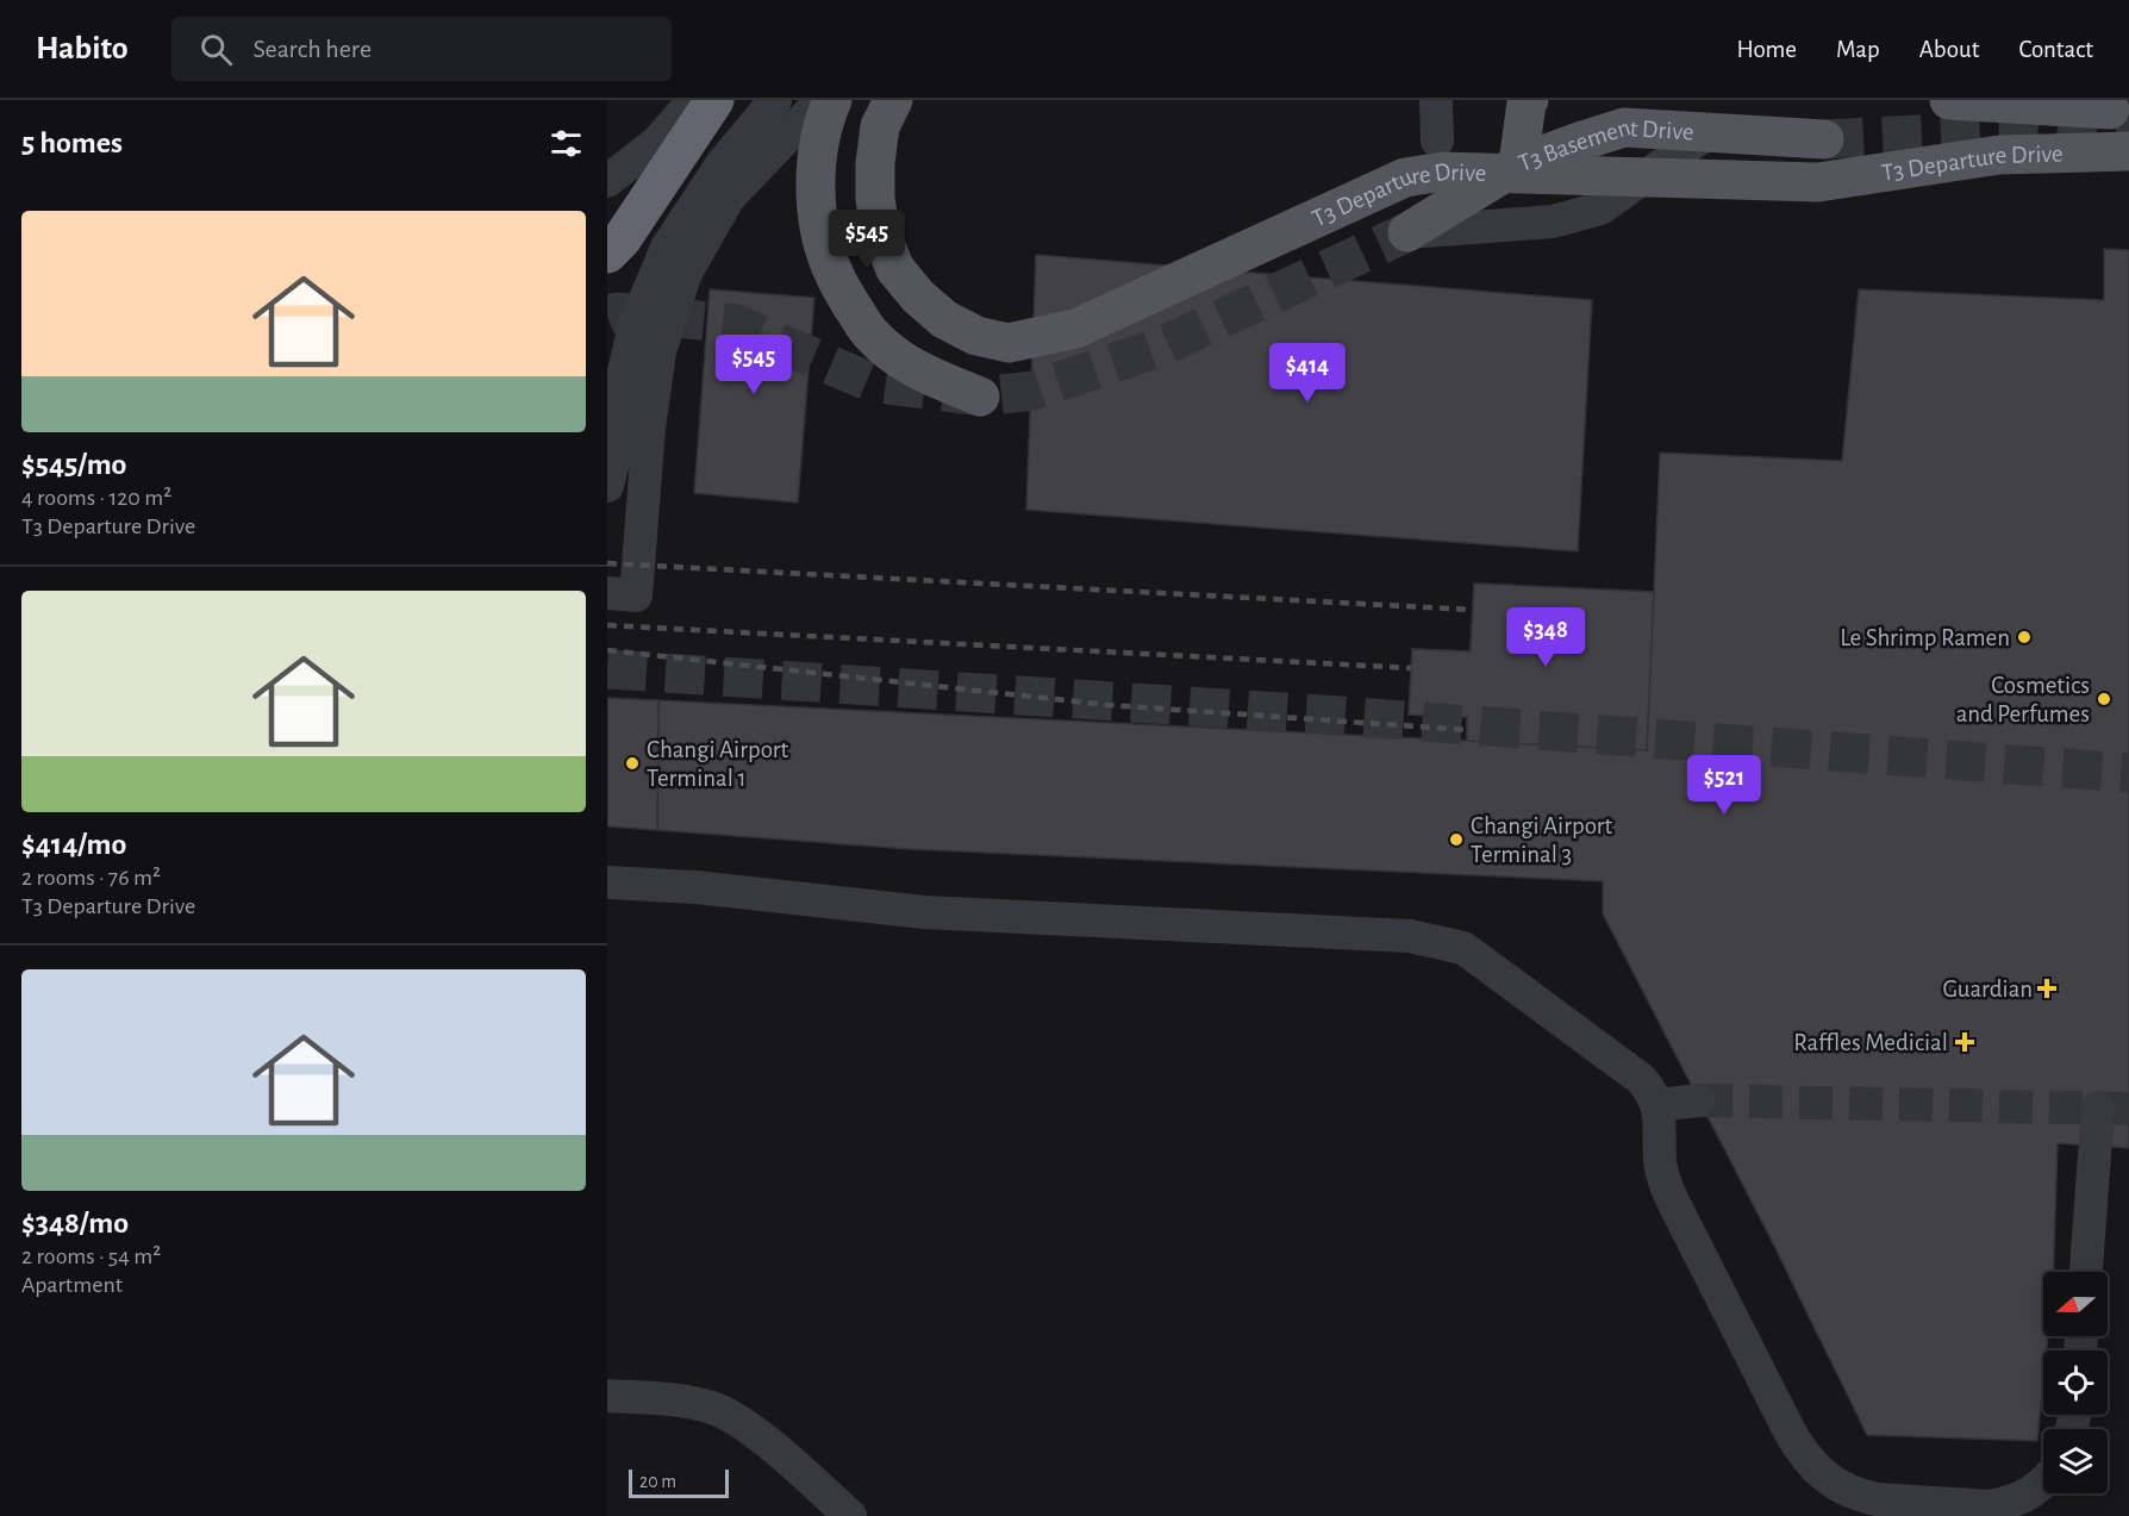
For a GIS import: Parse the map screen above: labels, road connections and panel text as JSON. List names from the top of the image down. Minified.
{"streets":{"main road":["T3 Basement Drive","T3 Departure Drive"]},"places":{"other":["Le Shrimp Ramen","Cosmetics and Perfumes","Changi Airport Terminal 1","Changi Airport Terminal 3"],"health":["Guardian","Raffles Medicial"]},"scale_bar":"20 m","north":"left","page":{"header":"Habito","search":"Search here","nav":["Home","Map","About","Contact"],"heading":"5 homes","list":[{"name":"$545/mo","note":"4 rooms · 120 m² · T3 Departure Drive"},{"name":"$414/mo","note":"2 rooms · 76 m² · T3 Departure Drive"},{"name":"$348/mo","note":"2 rooms · 54 m² · Apartment"}],"price":["$545","$545","$414","$348","$521"],"scale":"20 m"}}
